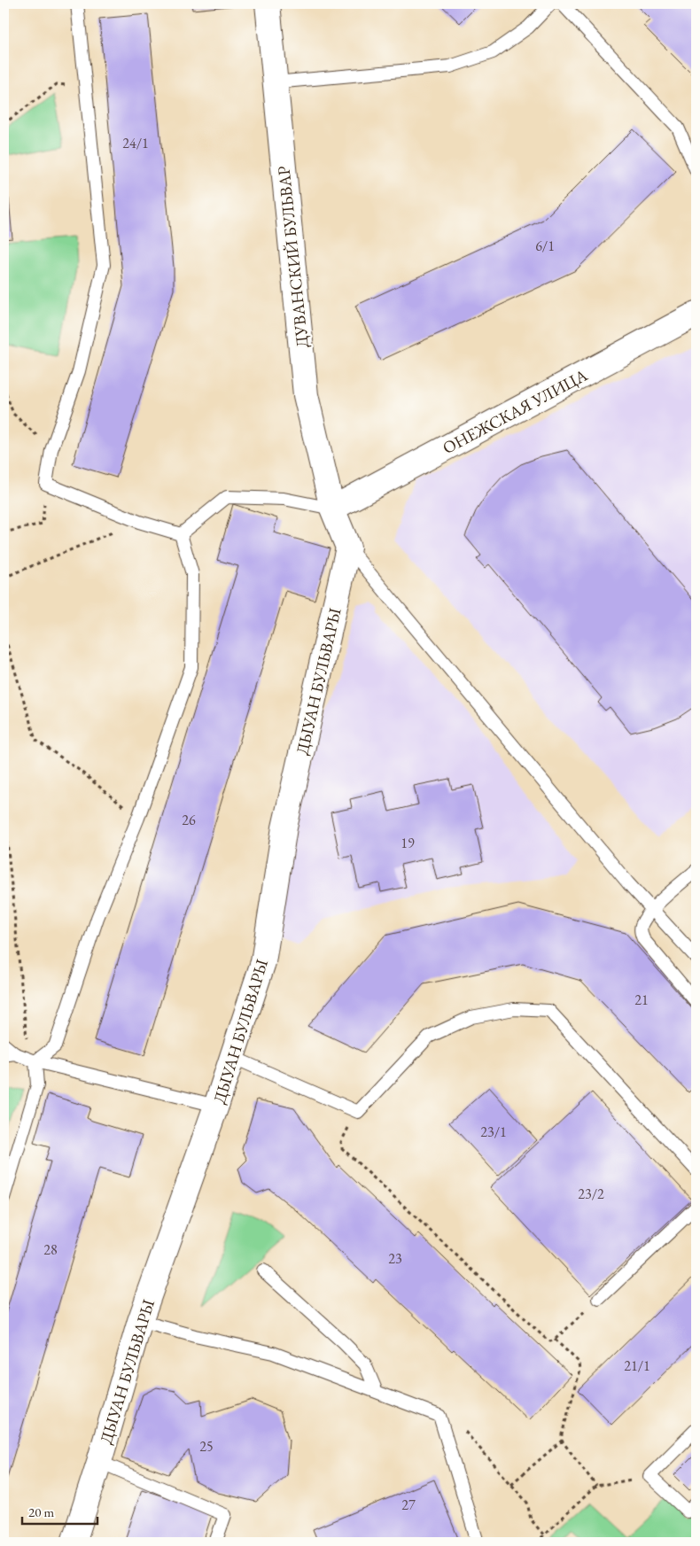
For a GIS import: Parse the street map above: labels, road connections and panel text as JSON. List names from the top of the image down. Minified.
{"streets":{"street":["ДУВАНСКИЙ БУЛЬВАР","ОНЕЖСКАЯ УЛИЦА","ДЫУАН БУЛЬВАРЫ"]},"crossings":[["ДУВАНСКИЙ БУЛЬВАР","ОНЕЖСКАЯ УЛИЦА"]],"house_numbers":["24/1","6/1","26","19","21","23/1","23/2","28","23","21/1","25","27"],"scale_bar":"20 m"}
